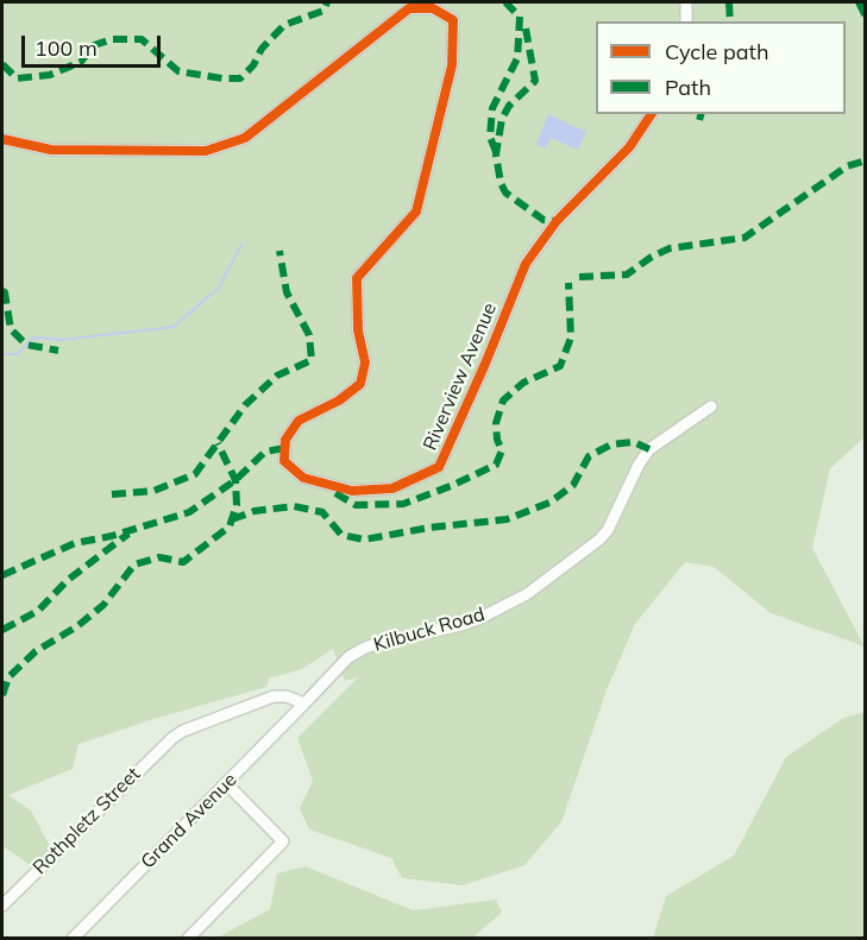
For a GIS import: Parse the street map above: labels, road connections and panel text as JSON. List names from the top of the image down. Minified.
{"streets":{"street":["Riverview Avenue","Kilbuck Road","Rothpletz Street","Grand Avenue"]},"crossings":[["Kilbuck Road","Rothpletz Street"],["Kilbuck Road","Grand Avenue"],["Rothpletz Street","Grand Avenue"]],"legend":["Cycle path","Path"],"scale_bar":"100 m"}
